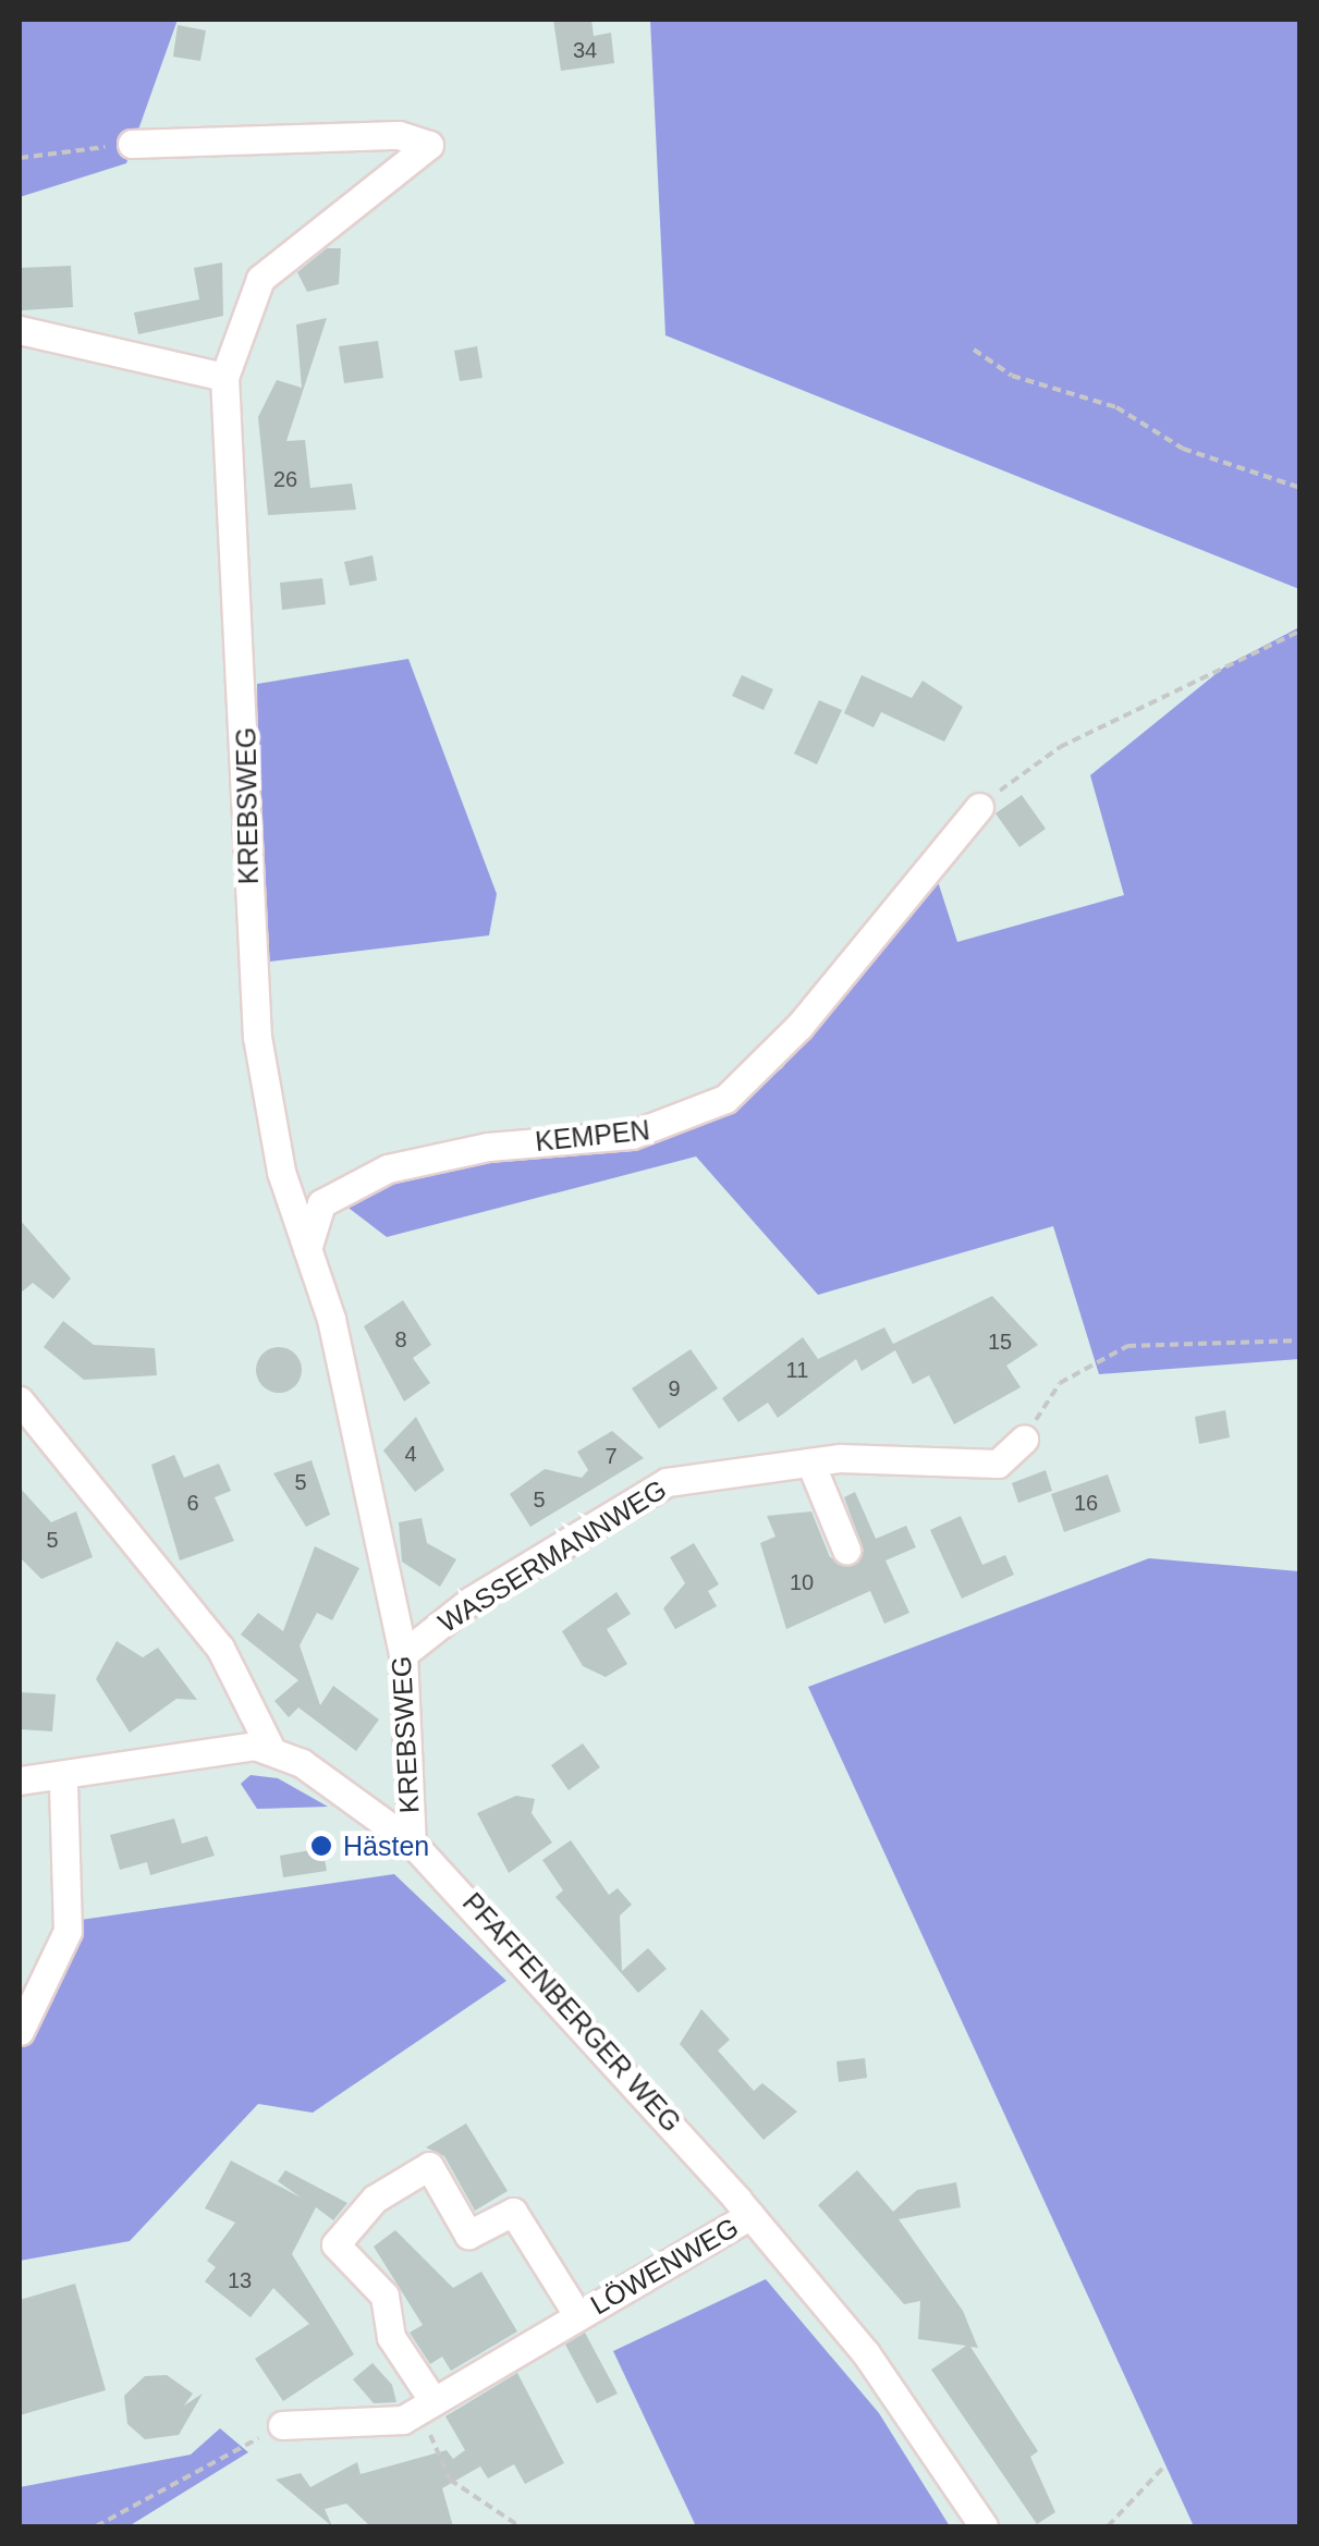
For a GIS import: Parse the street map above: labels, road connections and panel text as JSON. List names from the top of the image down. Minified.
{"streets":{"street":["KREBSWEG","KEMPEN","WASSERMANNWEG","PFAFFENBERGER WEG","LÖWENWEG"]},"crossings":[["KREBSWEG","KEMPEN"],["KREBSWEG","WASSERMANNWEG"],["KREBSWEG","PFAFFENBERGER WEG"],["PFAFFENBERGER WEG","LÖWENWEG"]],"places":["Hästen"],"house_numbers":["34","26","8","15","11","9","4","7","5","5","6","16","5","10","13"]}
